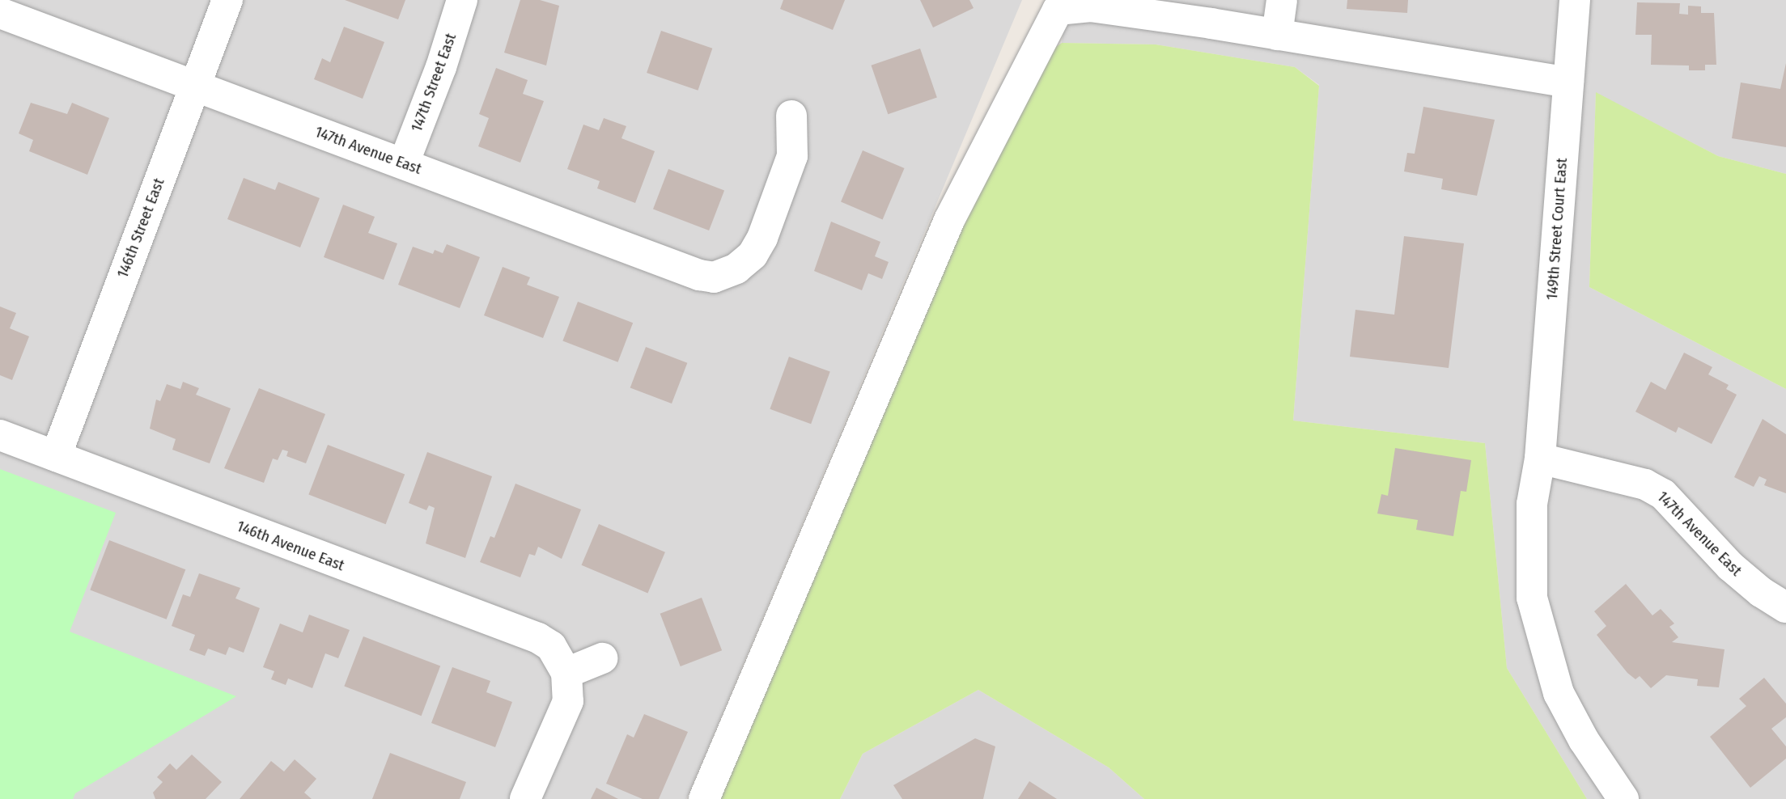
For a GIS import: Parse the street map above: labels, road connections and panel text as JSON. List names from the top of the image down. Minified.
{"streets":{"street":["147th Street East","147th Avenue East","146th Street East","149th Street Court East","146th Avenue East"]},"crossings":[["147th Street East","147th Avenue East"],["147th Avenue East","146th Street East"],["147th Avenue East","149th Street Court East"],["146th Street East","146th Avenue East"]]}
